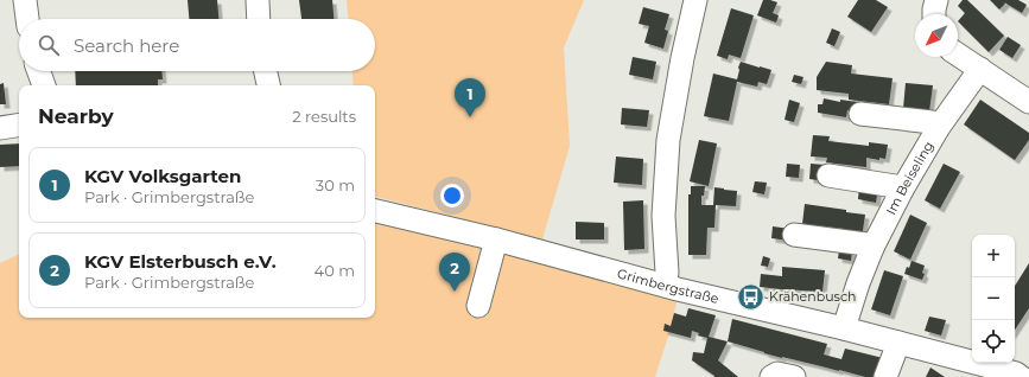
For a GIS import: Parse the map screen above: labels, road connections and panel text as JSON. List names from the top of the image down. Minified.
{"streets":{"street":["Im Beiseling","Grimbergstraße"]},"crossings":[["Im Beiseling","Grimbergstraße"]],"places":{"bus stop":["Krähenbusch"]},"north":"bottom left","page":{"search":"Search here","pins":["1","2"],"heading":["Nearby","2 results"],"list":[{"mark":"1","name":"KGV Volksgarten","note":"Park · Grimbergstraße","value":"30 m"},{"mark":"2","name":"KGV Elsterbusch e.V.","note":"Park · Grimbergstraße","value":"40 m"}],"map_buttons":["+","−"]}}
